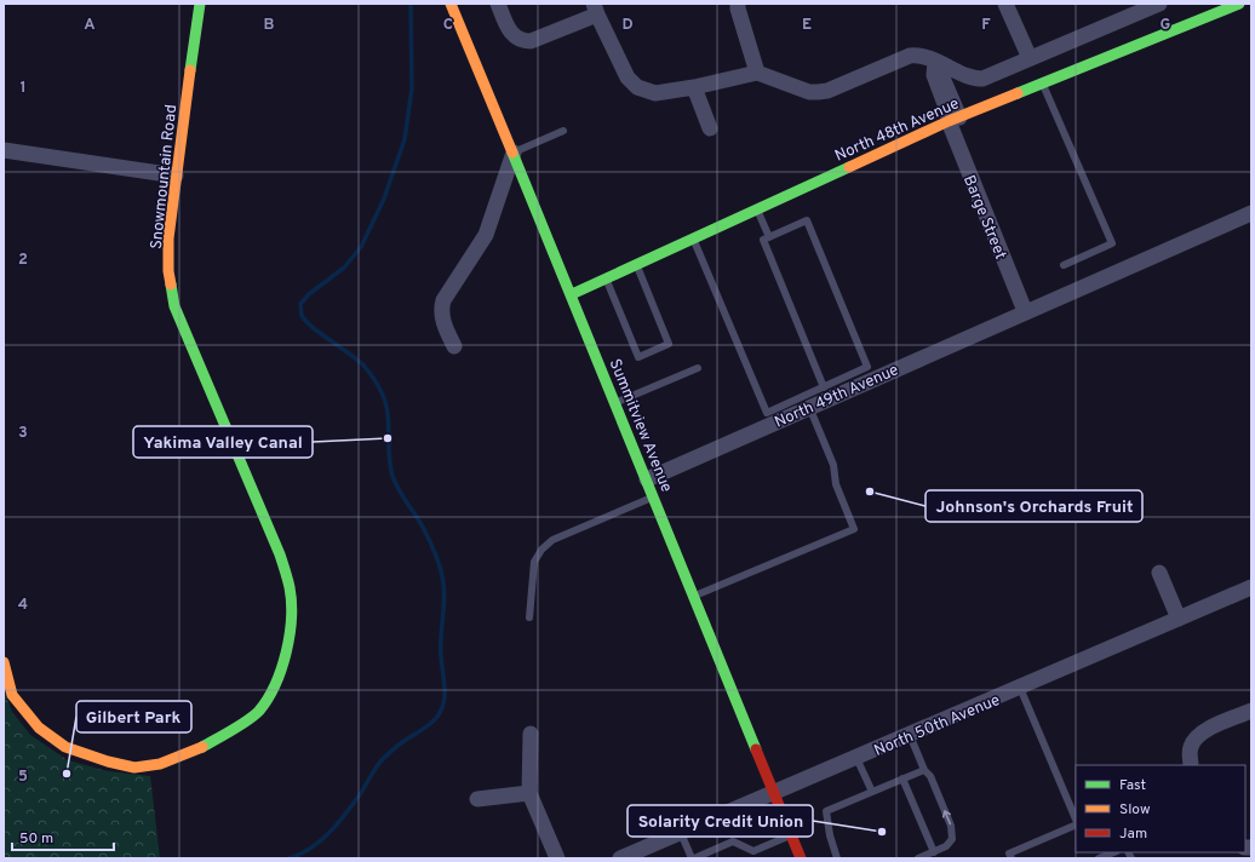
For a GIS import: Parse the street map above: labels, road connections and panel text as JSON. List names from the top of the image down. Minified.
{"streets":{"street":["North 48th Avenue","Snowmountain Road","Barge Street","North 49th Avenue","Summitview Avenue","North 50th Avenue"]},"crossings":[["North 48th Avenue","Barge Street"],["North 48th Avenue","Summitview Avenue"],["Barge Street","North 49th Avenue"],["North 49th Avenue","Summitview Avenue"],["Summitview Avenue","North 50th Avenue"]],"places":["Yakima Valley Canal","Johnson's Orchards Fruit","Gilbert Park","Solarity Credit Union"],"legend":["Fast","Slow","Jam"],"scale_bar":"50 m","grid":{"columns":["A","B","C","D","E","F","G"],"rows":["1","2","3","4","5"]}}
